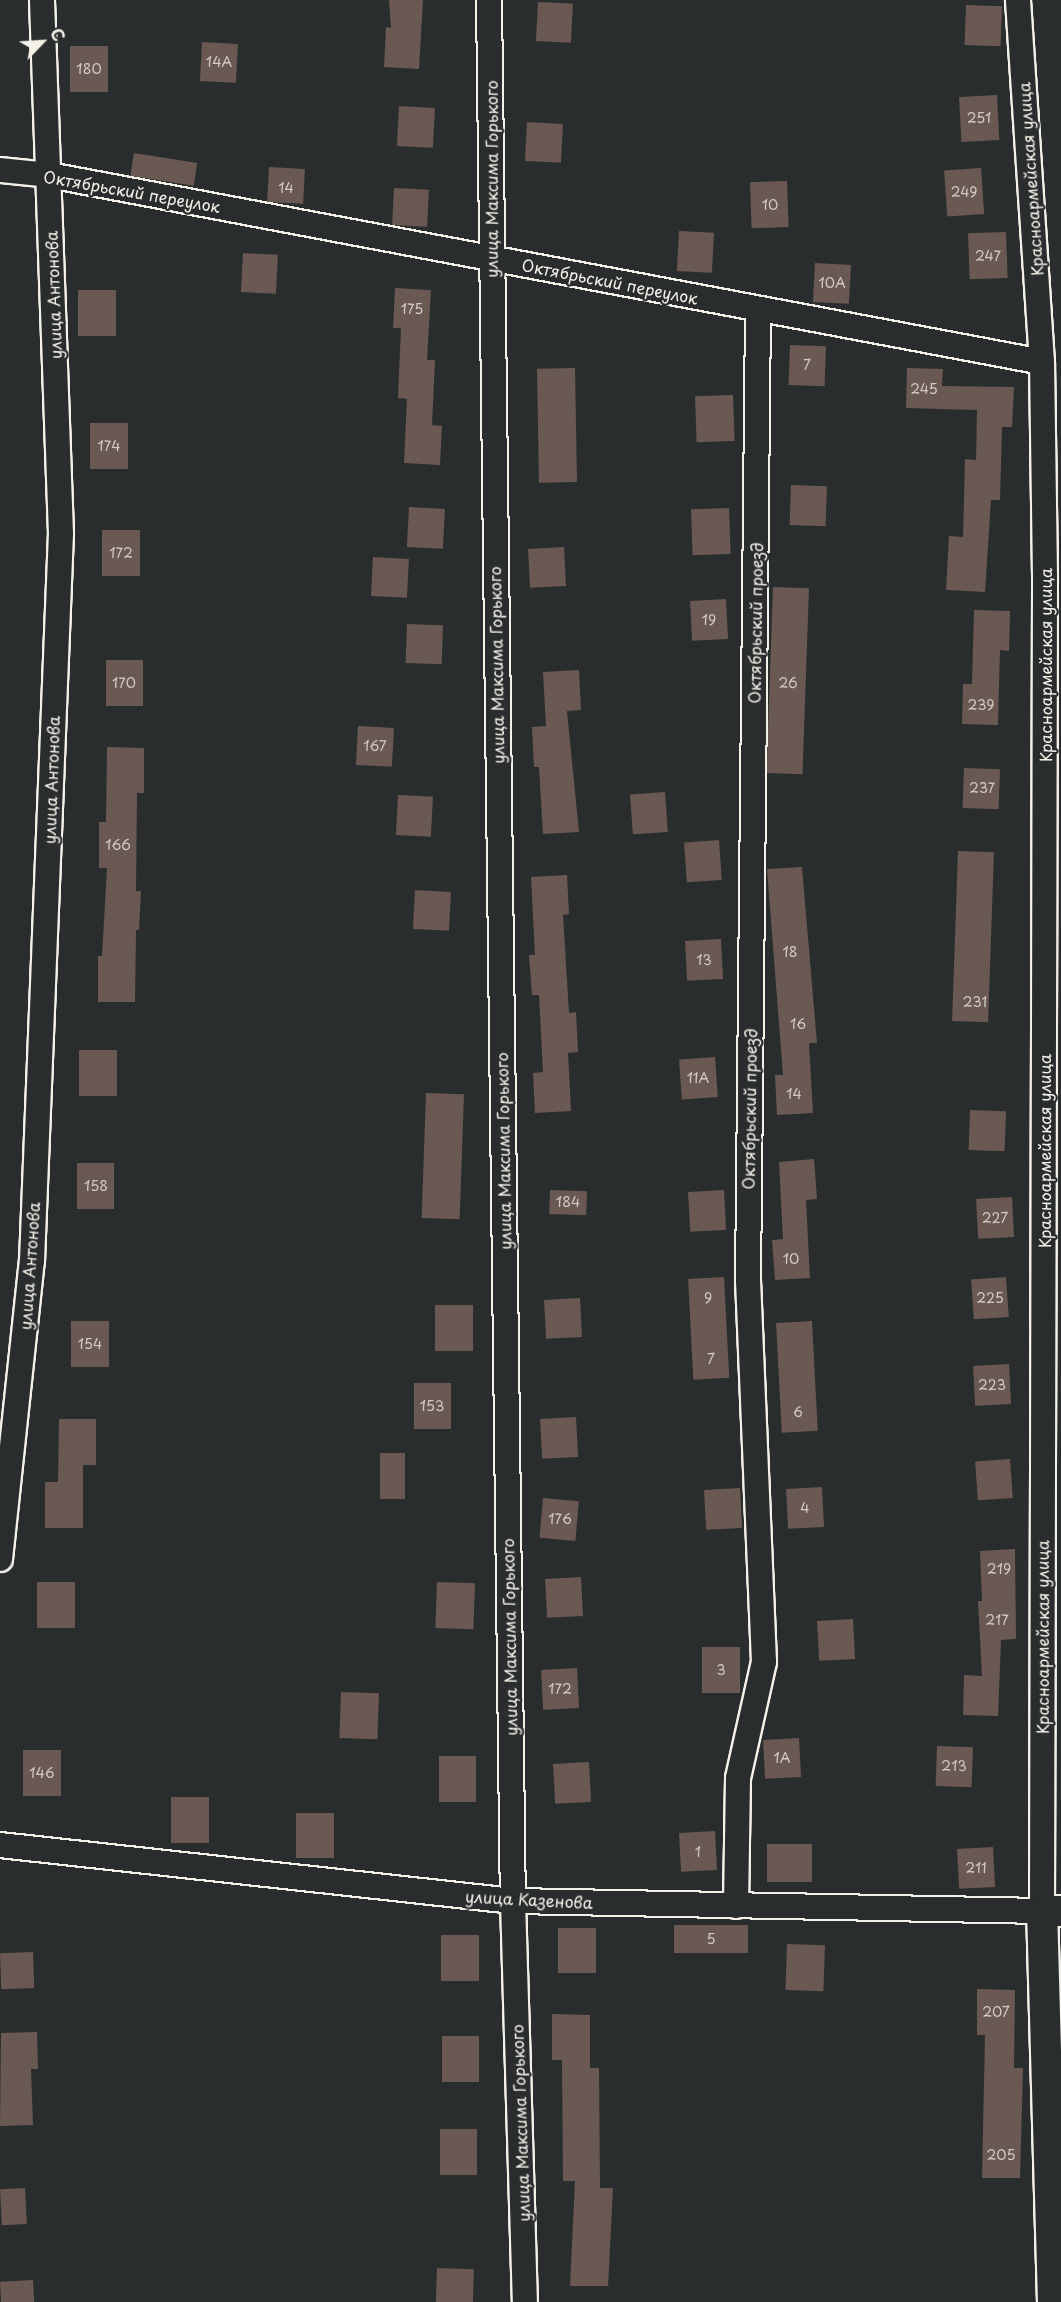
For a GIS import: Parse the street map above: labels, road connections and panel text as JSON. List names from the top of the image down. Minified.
{"streets":{"street":["улица Максима Горького","Красноармейская улица","Октябрьский переулок","улица Антонова","Октябрьский проезд","улица Казенова"]},"crossings":[["улица Максима Горького","Октябрьский переулок"],["улица Максима Горького","улица Казенова"],["Красноармейская улица","Октябрьский переулок"],["Красноармейская улица","улица Казенова"],["Октябрьский переулок","улица Антонова"],["Октябрьский переулок","Октябрьский проезд"],["Октябрьский проезд","улица Казенова"]],"house_numbers":["14А","180","251","14","249","10","247","10А","175","7","245","174","172","19","170","26","239","167","237","166","18","13","231","16","11А","14","158","184","227","10","9","225","154","7","223","153","6","4","176","219","217","3","172","1А","213","146","1","211","5","207","205"],"north":"top right"}
